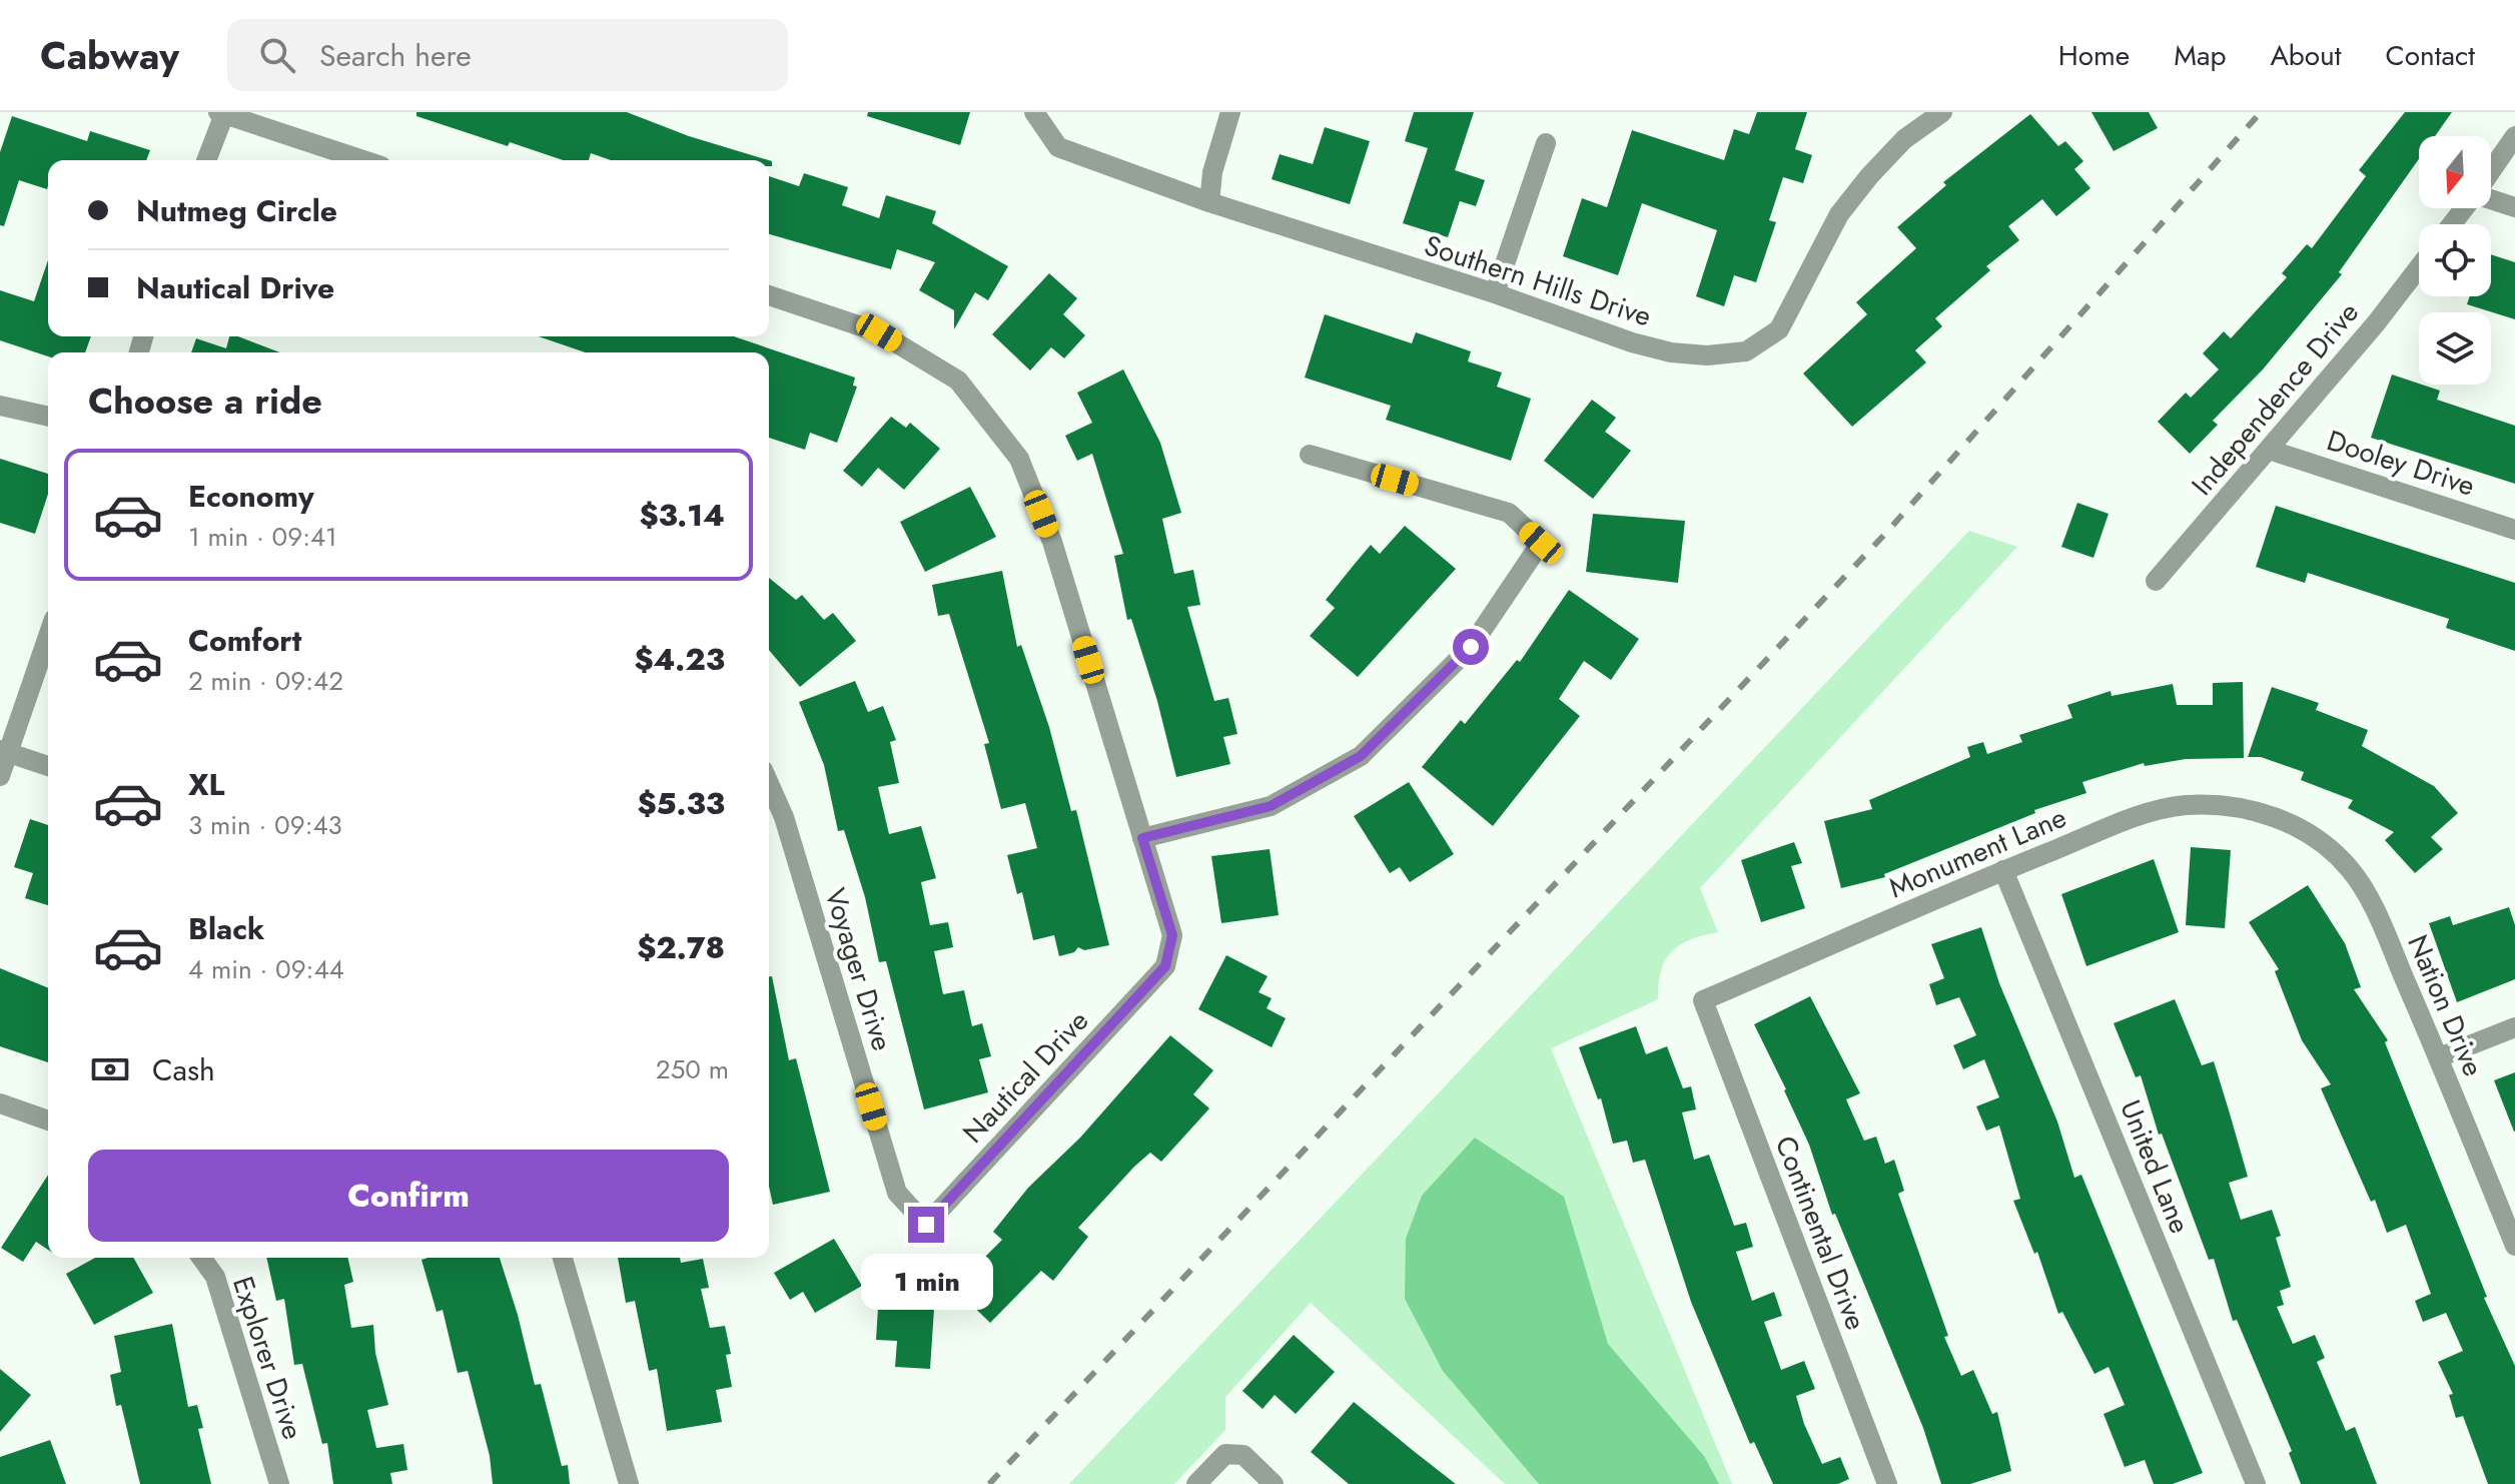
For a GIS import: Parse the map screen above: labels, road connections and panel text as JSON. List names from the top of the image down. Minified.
{"streets":{"street":["Southern Hills Drive","Independence Drive","Dooley Drive","Monument Lane","Voyager Drive","Nation Drive","Nautical Drive","United Lane","Continental Drive","Explorer Drive"]},"crossings":[["Independence Drive","Dooley Drive"],["Monument Lane","Nation Drive"],["Monument Lane","United Lane"],["Monument Lane","Continental Drive"],["Voyager Drive","Nautical Drive"]],"north":"bottom","page":{"header":"Cabway","search":"Search here","nav":["Home","Map","About","Contact"],"banner":["Nutmeg Circle","Nautical Drive"],"heading":"Choose a ride","list":[{"name":"Economy","note":"1 min · 09:41","value":"$3.14"},{"name":"Comfort","note":"2 min · 09:42","value":"$4.23"},{"name":"XL","note":"3 min · 09:43","value":"$5.33"},{"name":"Black","note":"4 min · 09:44","value":"$2.78"}],"pay":["Cash","250 m"],"buttons":"Confirm","bubble":"1 min"}}
